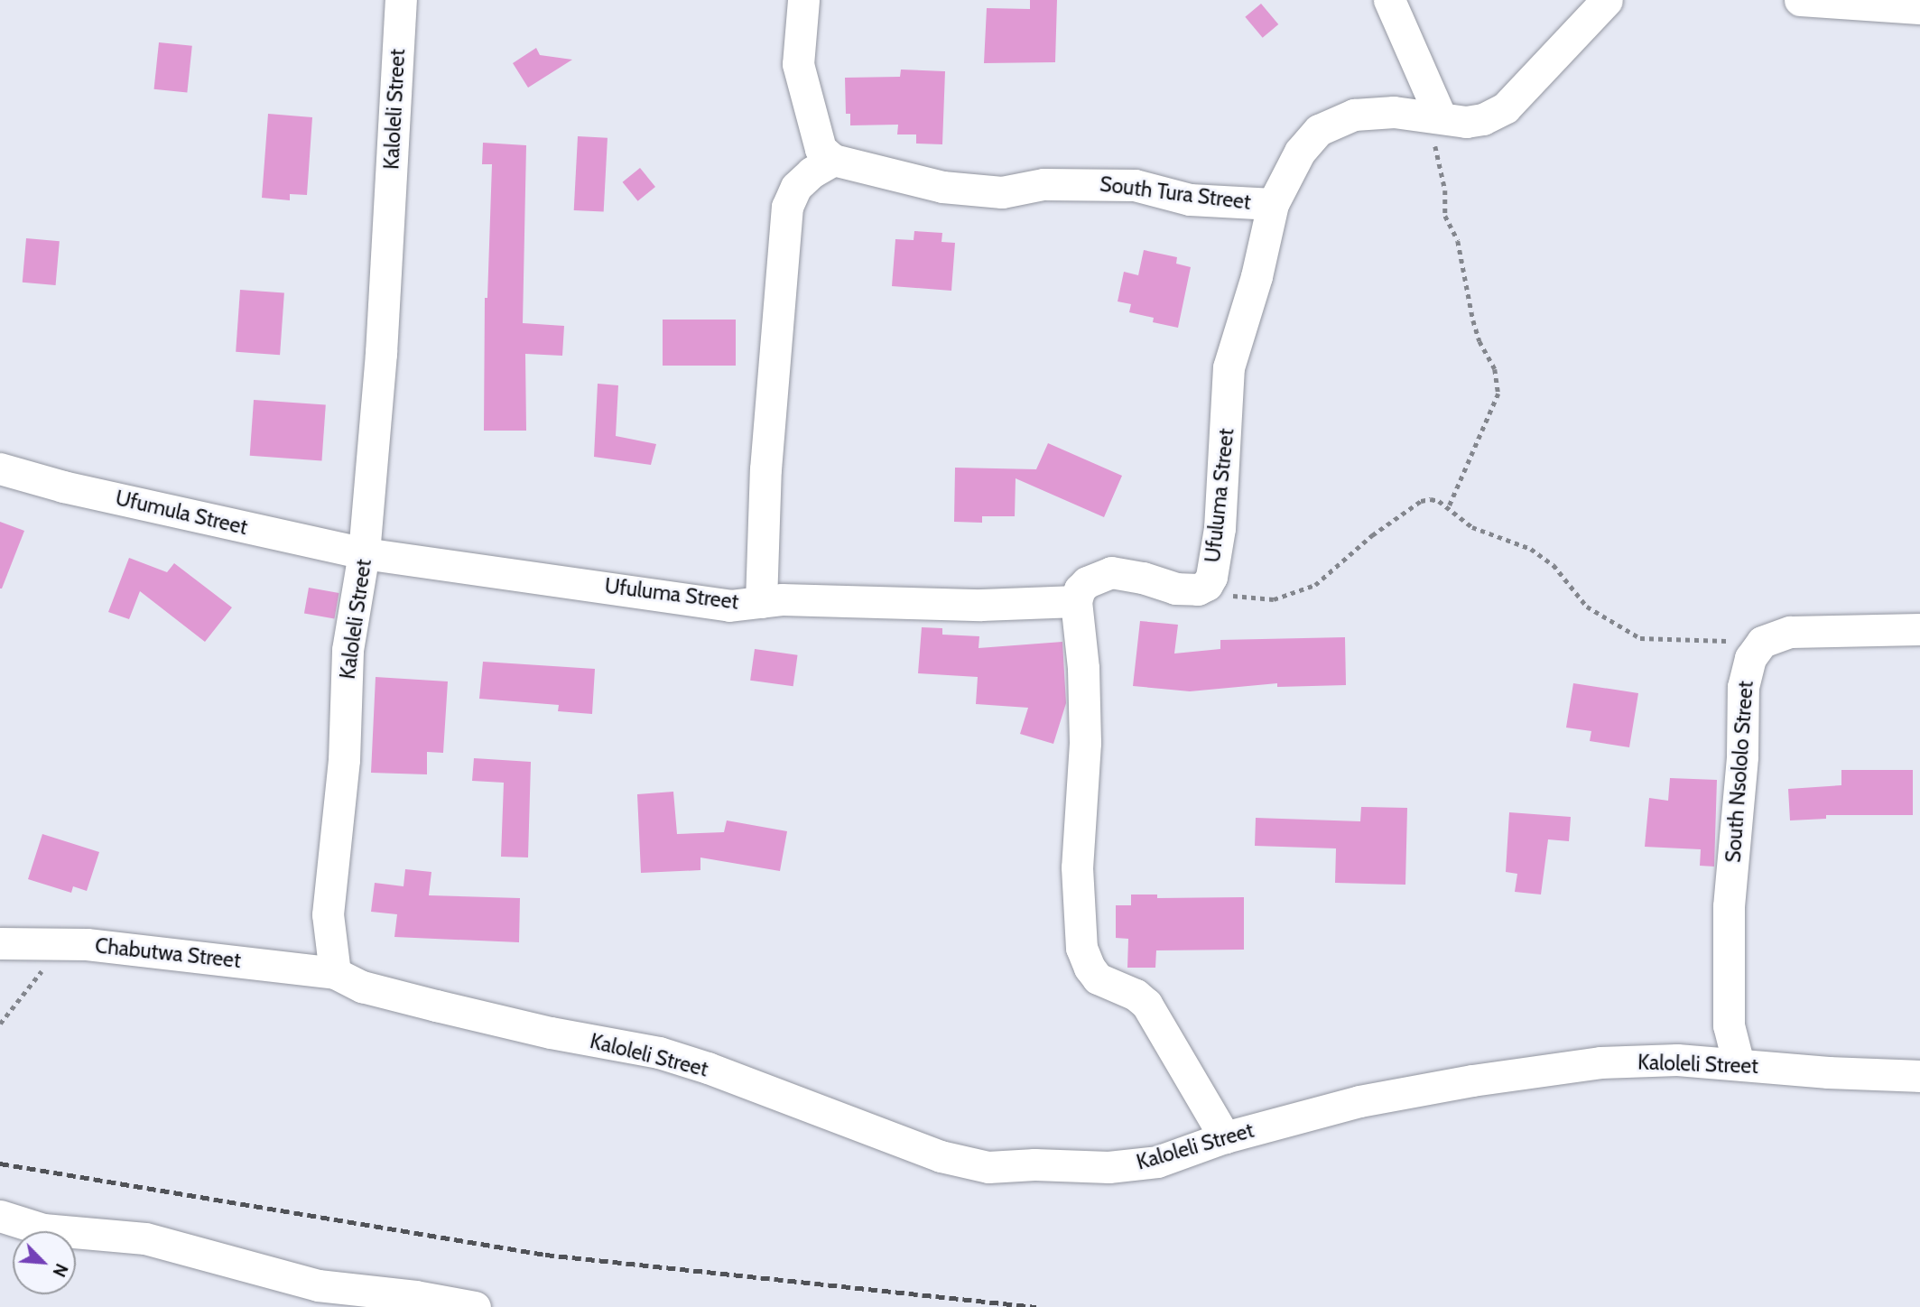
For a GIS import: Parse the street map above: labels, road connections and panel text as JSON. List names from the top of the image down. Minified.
{"streets":{"street":["Kaloleli Street","South Tura Street","Ufuluma Street","Ufumula Street","South Nsololo Street","Chabutwa Street"]},"crossings":[["Kaloleli Street","Ufuluma Street"],["Kaloleli Street","Ufumula Street"],["Kaloleli Street","South Nsololo Street"],["Kaloleli Street","Chabutwa Street"],["South Tura Street","Ufuluma Street"],["Ufuluma Street","Ufumula Street"]],"north":"bottom right"}
